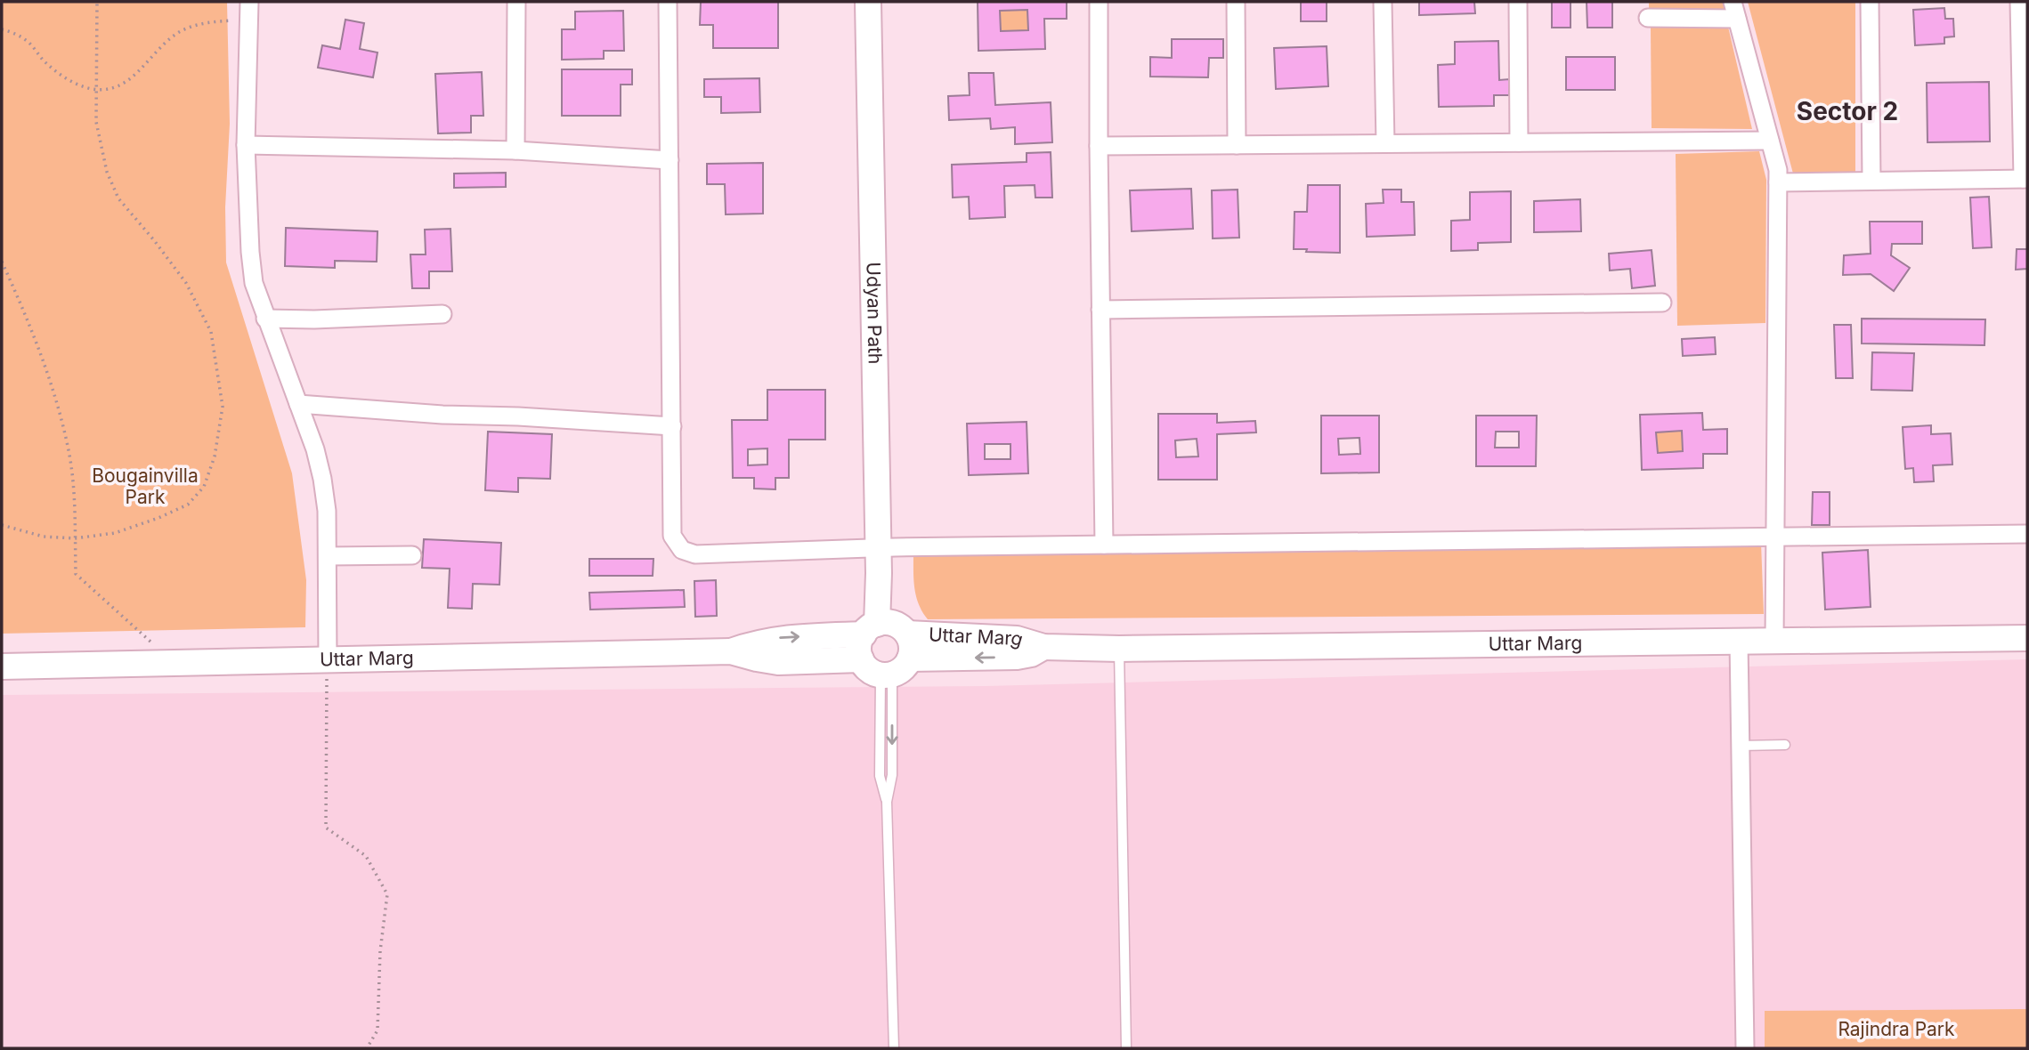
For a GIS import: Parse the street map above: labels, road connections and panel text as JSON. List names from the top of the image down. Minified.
{"streets":{"main road":["Udyan Path","Uttar Marg"]},"crossings":[["Udyan Path","Uttar Marg"]],"districts":["Sector 2"],"parks":["Bougainvilla Park","Rajindra Park"]}
